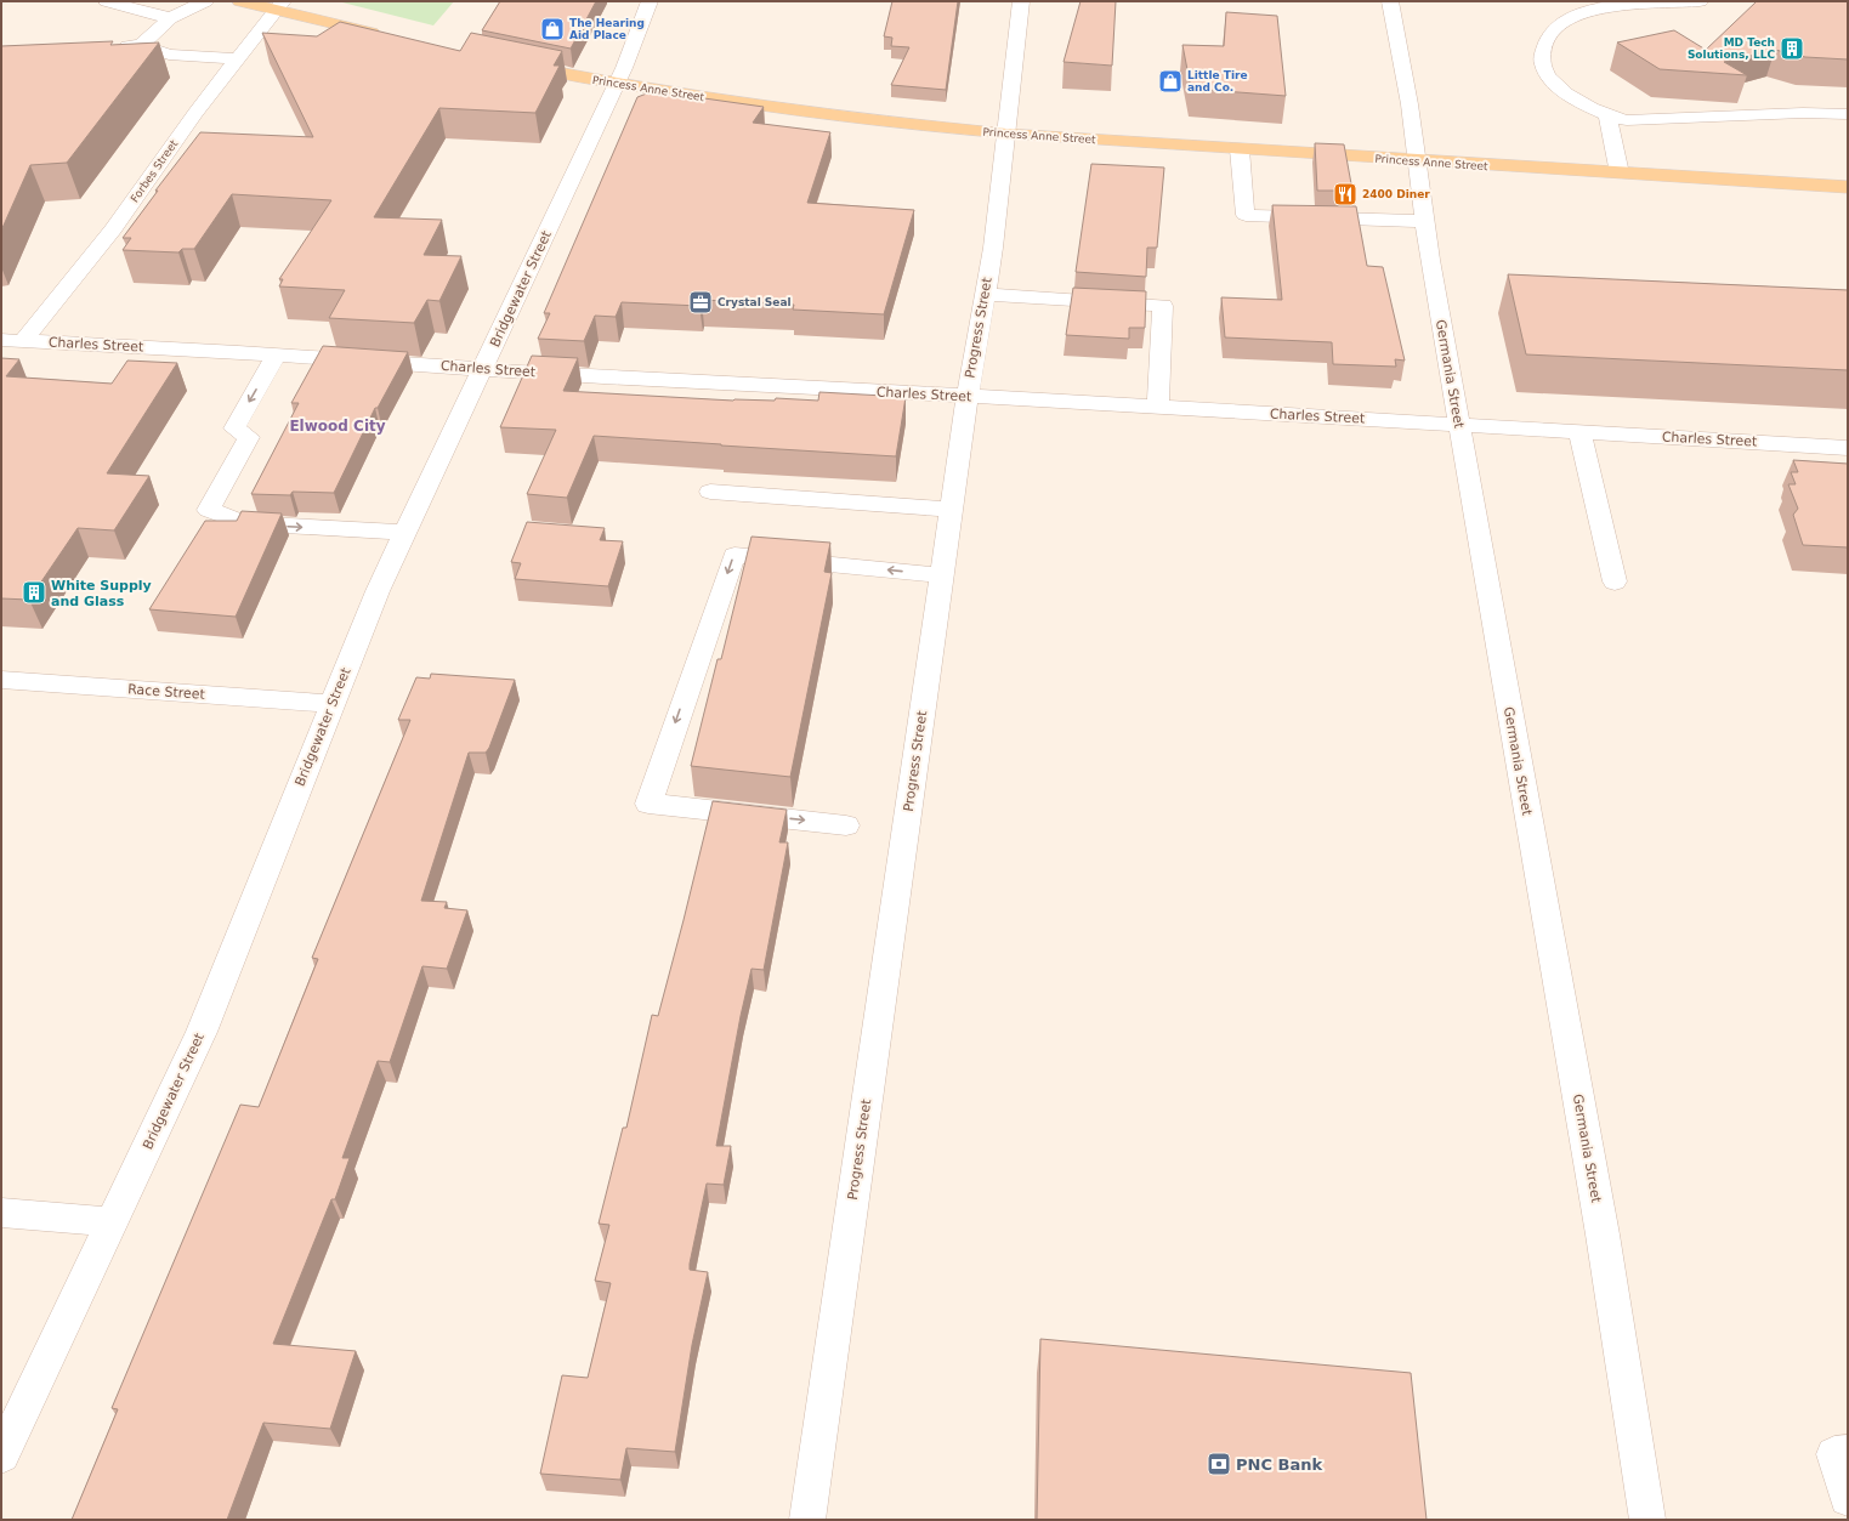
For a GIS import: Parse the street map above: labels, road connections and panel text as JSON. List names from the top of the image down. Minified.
{"streets":{"main road":["Princess Anne Street"],"street":["Forbes Street","Bridgewater Street","Progress Street","Charles Street","Germania Street","Race Street"]},"crossings":[["Princess Anne Street","Bridgewater Street"],["Princess Anne Street","Progress Street"],["Princess Anne Street","Germania Street"],["Forbes Street","Charles Street"],["Bridgewater Street","Charles Street"],["Bridgewater Street","Race Street"],["Progress Street","Charles Street"],["Charles Street","Germania Street"]],"districts":["Elwood City"],"places":{"shop":["The Hearing Aid Place","Little Tire and Co."],"building":["MD Tech Solutions, LLC","White Supply and Glass"],"restaurant":["2400 Diner"],"office":["Crystal Seal"],"bank":["PNC Bank"]}}
